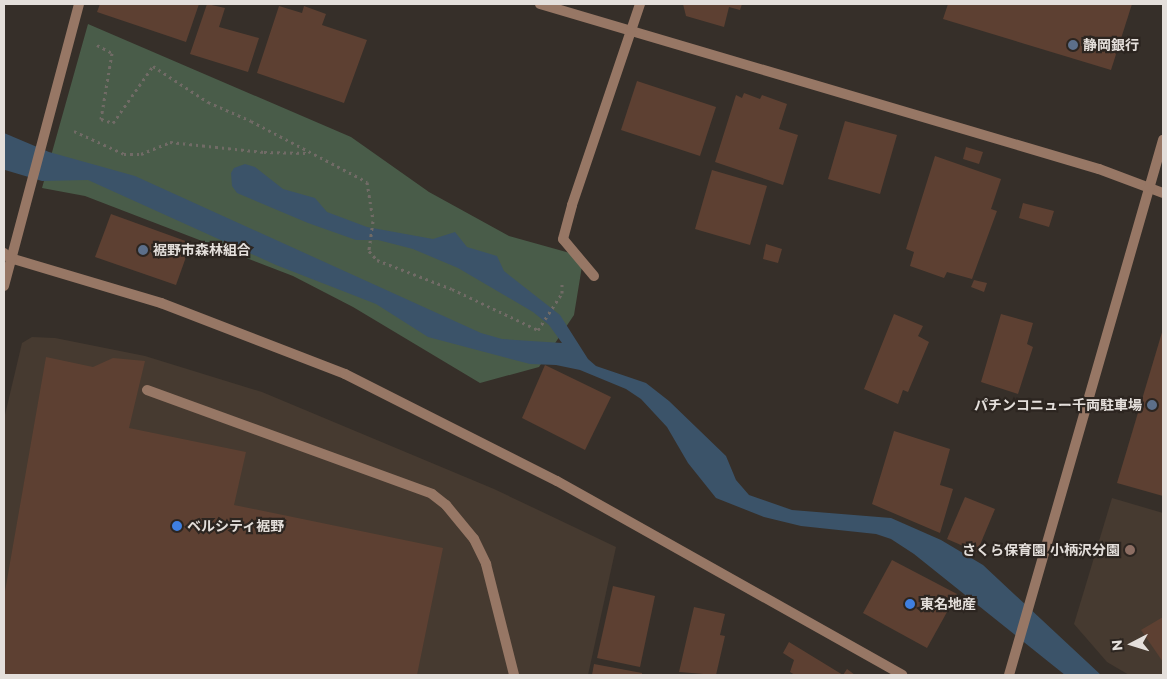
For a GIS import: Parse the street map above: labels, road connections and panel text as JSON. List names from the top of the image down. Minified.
{"places":["静岡銀行","裾野市森林組合","パチンコニュー千両駐車場","ベルシティ裾野","さくら保育園 小柄沢分園","東名地産"],"north":"left"}
